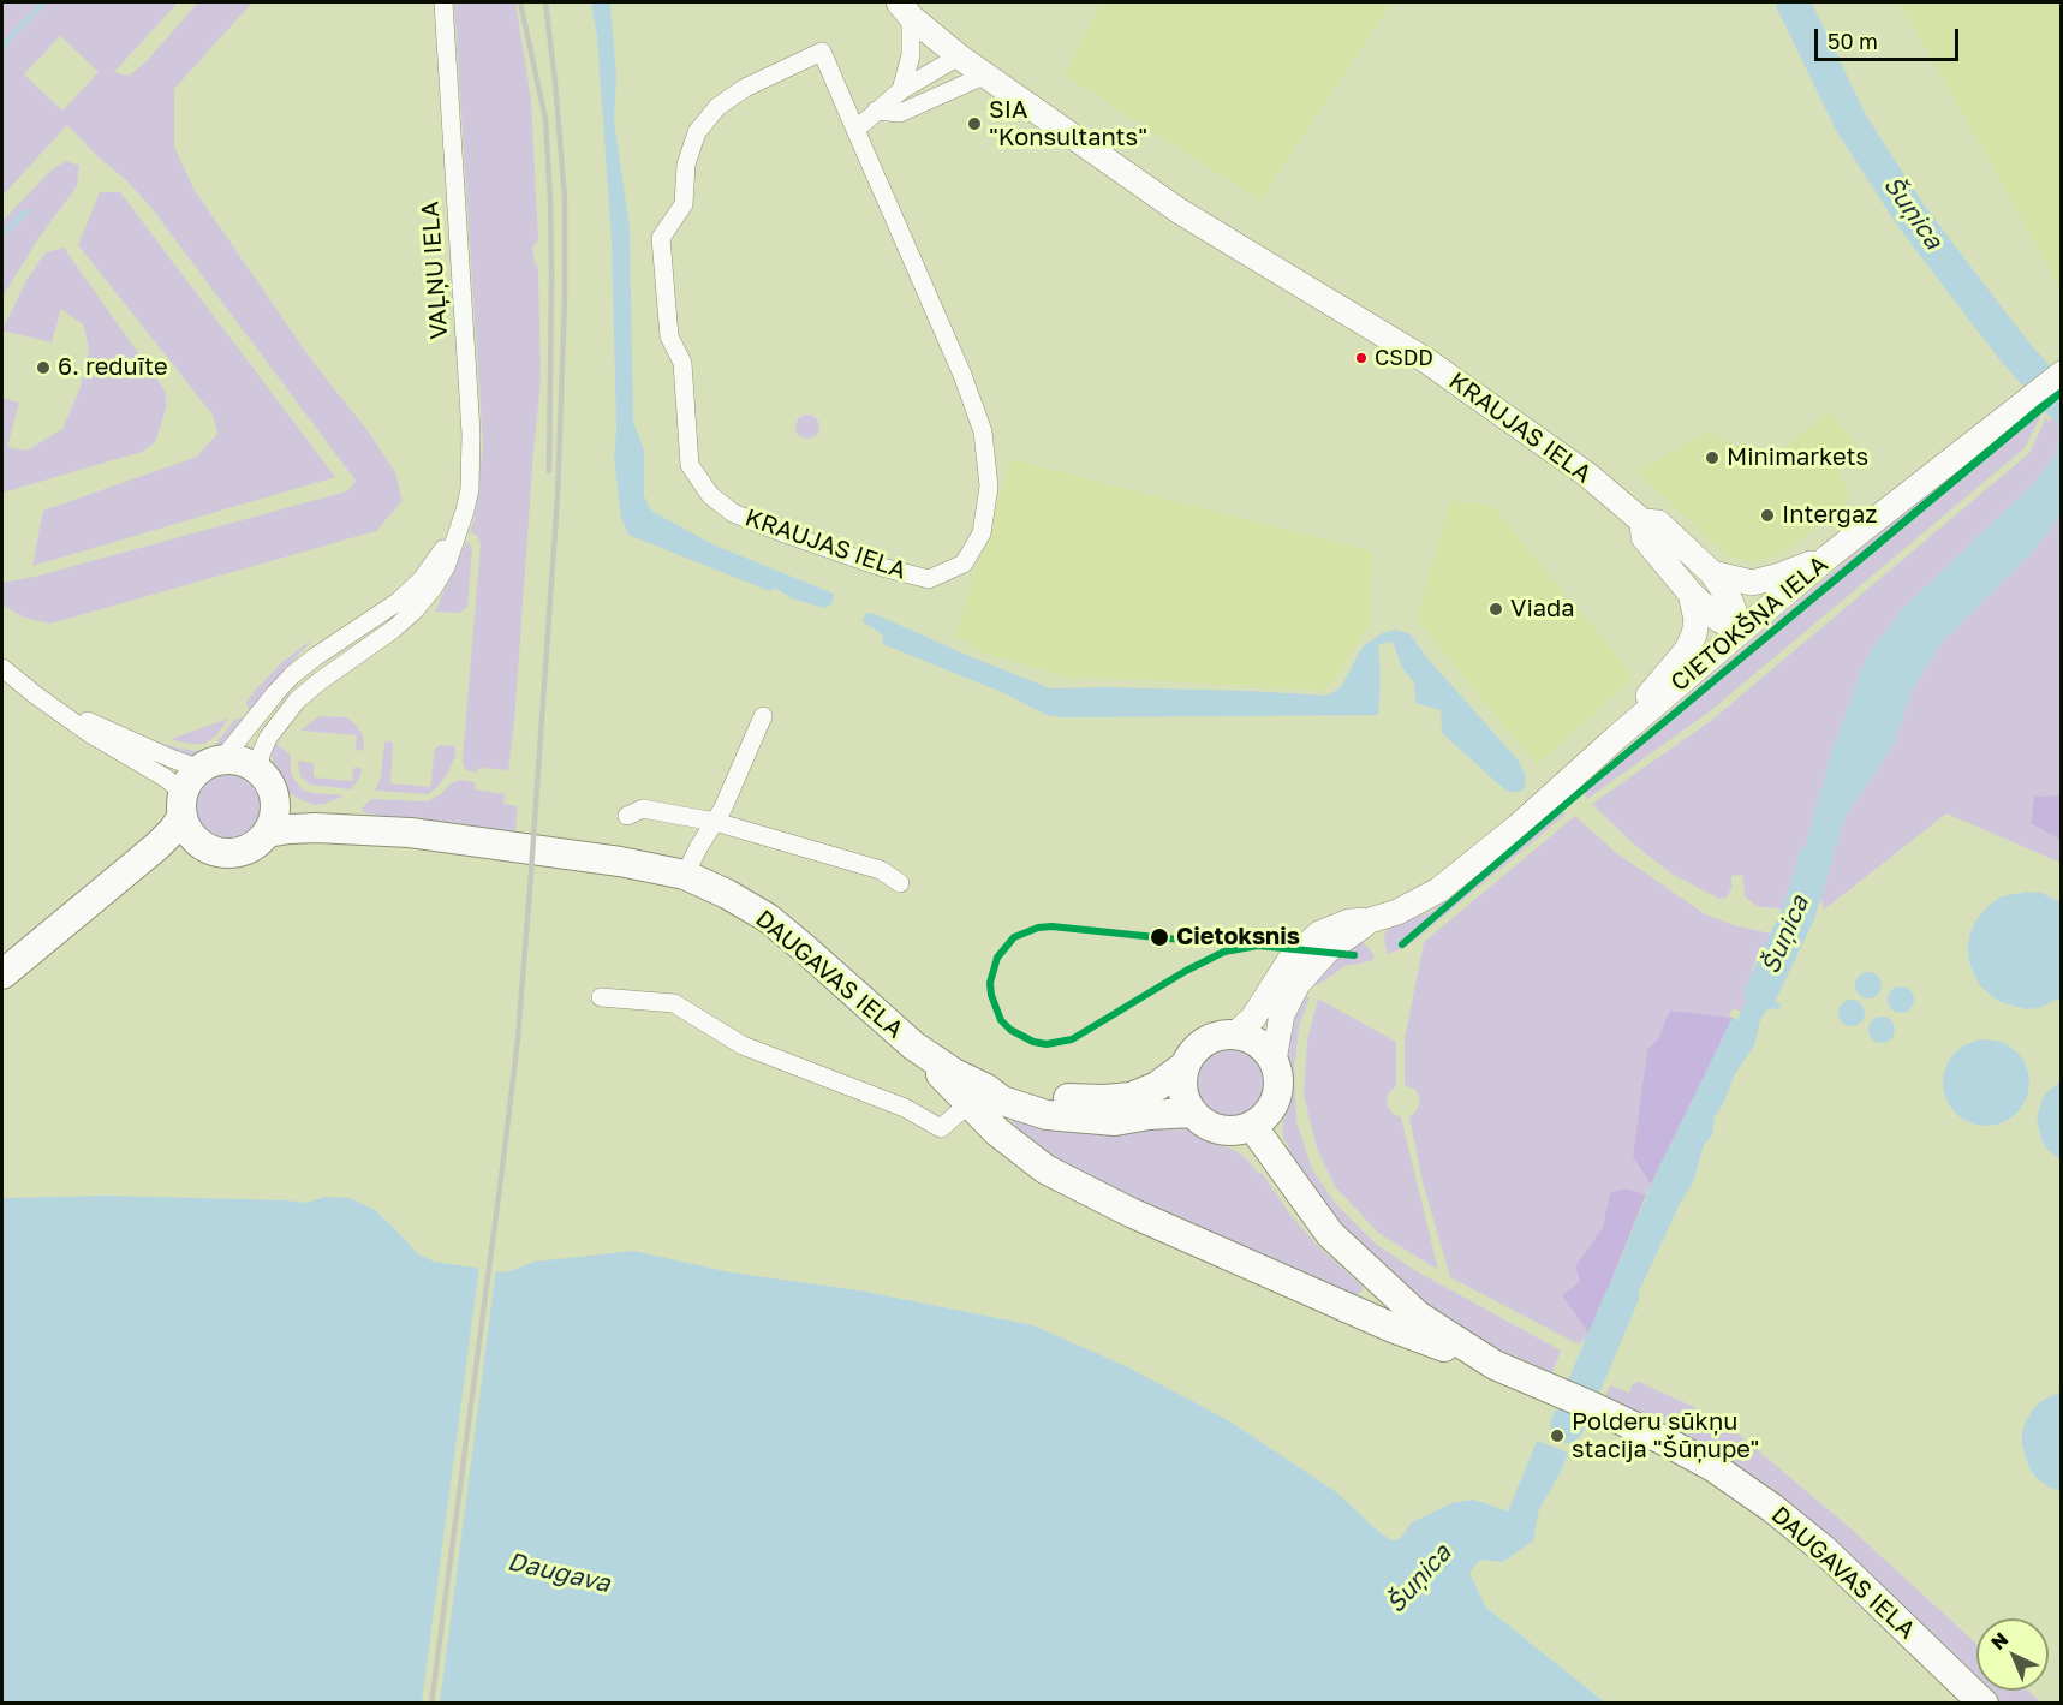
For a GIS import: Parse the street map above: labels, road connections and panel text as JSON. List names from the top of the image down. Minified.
{"streets":{"main road":["DAUGAVAS IELA"],"street":["VAĻŅU IELA","KRAUJAS IELA","CIETOKŠŅA IELA"]},"crossings":[["VAĻŅU IELA","DAUGAVAS IELA"],["KRAUJAS IELA","CIETOKŠŅA IELA"],["CIETOKŠŅA IELA","DAUGAVAS IELA"]],"water":["Šuņica","Daugava"],"places":["SIA \"Konsultants\"","CSDD","6. reduīte","Minimarkets","Intergaz","Viada","Cietoksnis","Polderu sūkņu stacija \"Šūņupe\""],"scale_bar":"50 m","north":"top left"}
